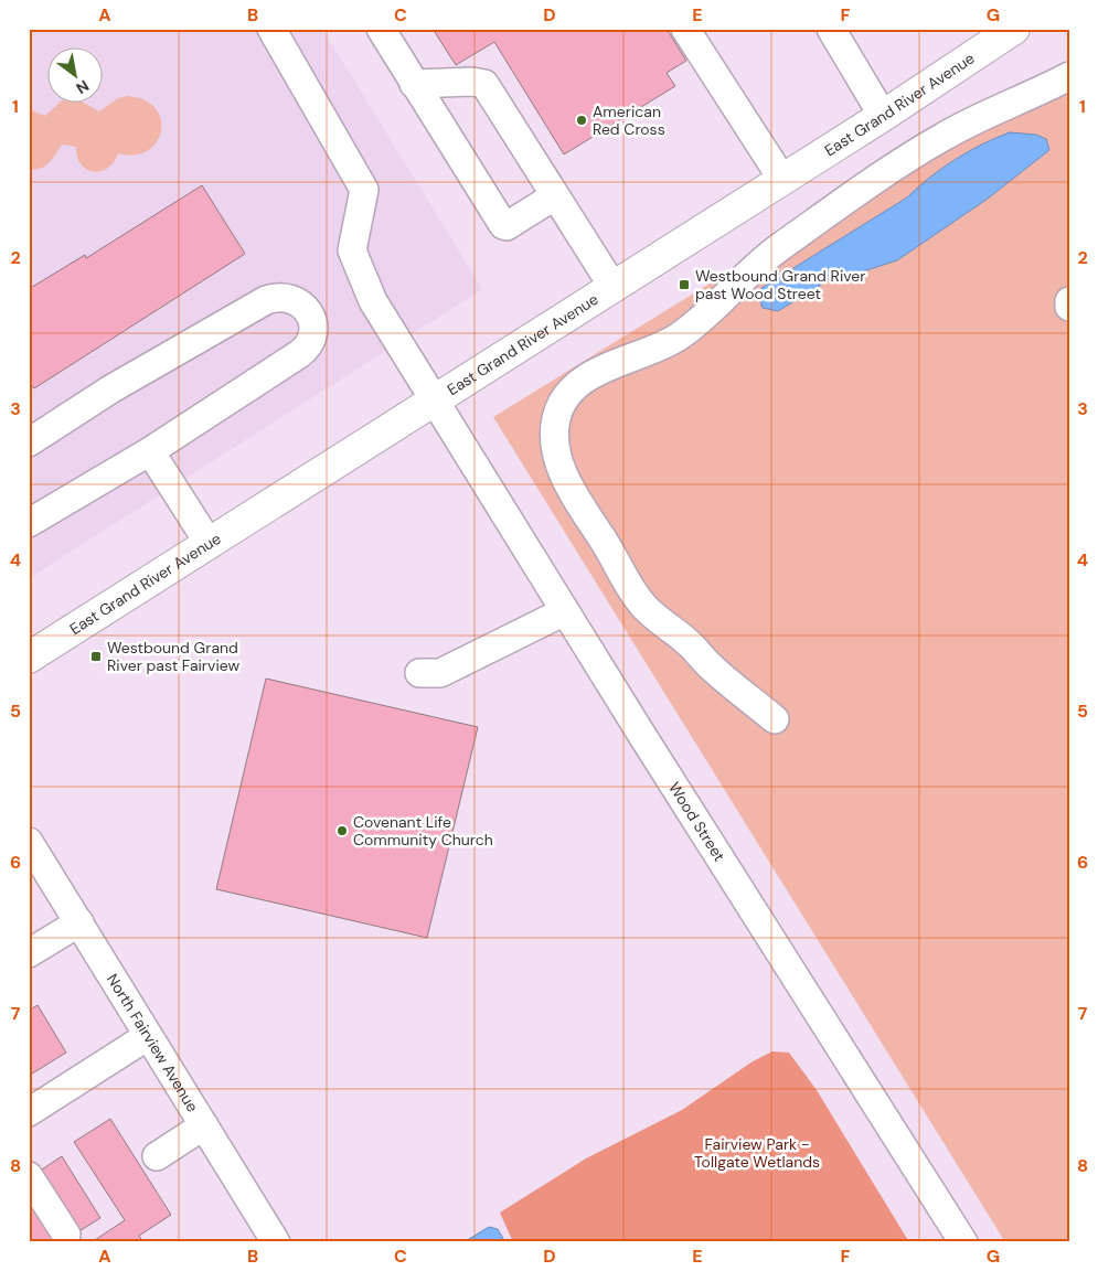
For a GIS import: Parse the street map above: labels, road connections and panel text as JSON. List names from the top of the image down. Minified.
{"streets":{"main road":["East Grand River Avenue"],"street":["Wood Street","North Fairview Avenue"]},"crossings":[["East Grand River Avenue","Wood Street"]],"parks":["Fairview Park - Tollgate Wetlands"],"places":{"other":["American Red Cross","Covenant Life Community Church"],"transit":["Westbound Grand River past Wood Street","Westbound Grand River past Fairview"]},"north":"bottom right","grid":{"columns":["A","B","C","D","E","F","G"],"rows":["1","2","3","4","5","6","7","8"]}}
